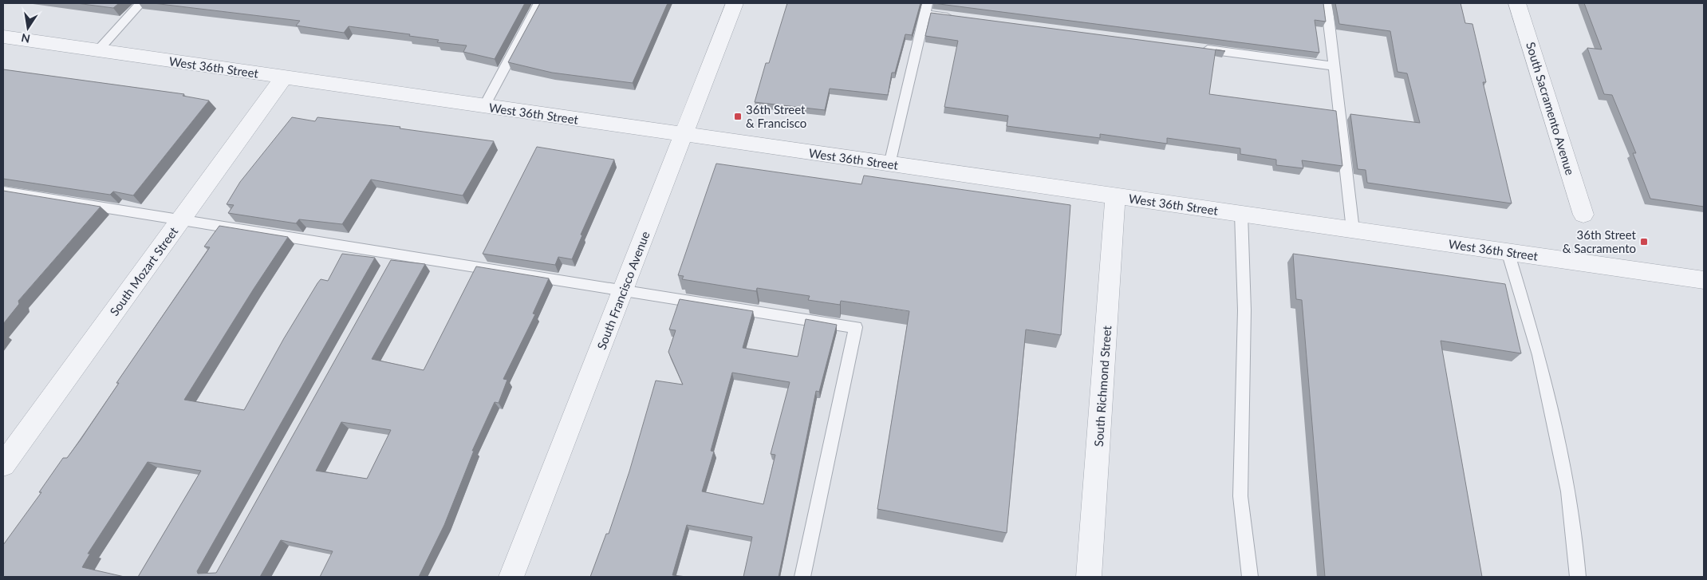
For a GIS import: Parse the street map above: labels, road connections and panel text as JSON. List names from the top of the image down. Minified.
{"streets":{"street":["West 36th Street","South Sacramento Avenue","South Mozart Street","South Francisco Avenue","South Richmond Street"]},"crossings":[["West 36th Street","South Mozart Street"],["West 36th Street","South Francisco Avenue"],["West 36th Street","South Richmond Street"]],"places":{"transit":["36th Street & Francisco","36th Street & Sacramento"]},"north":"bottom"}
